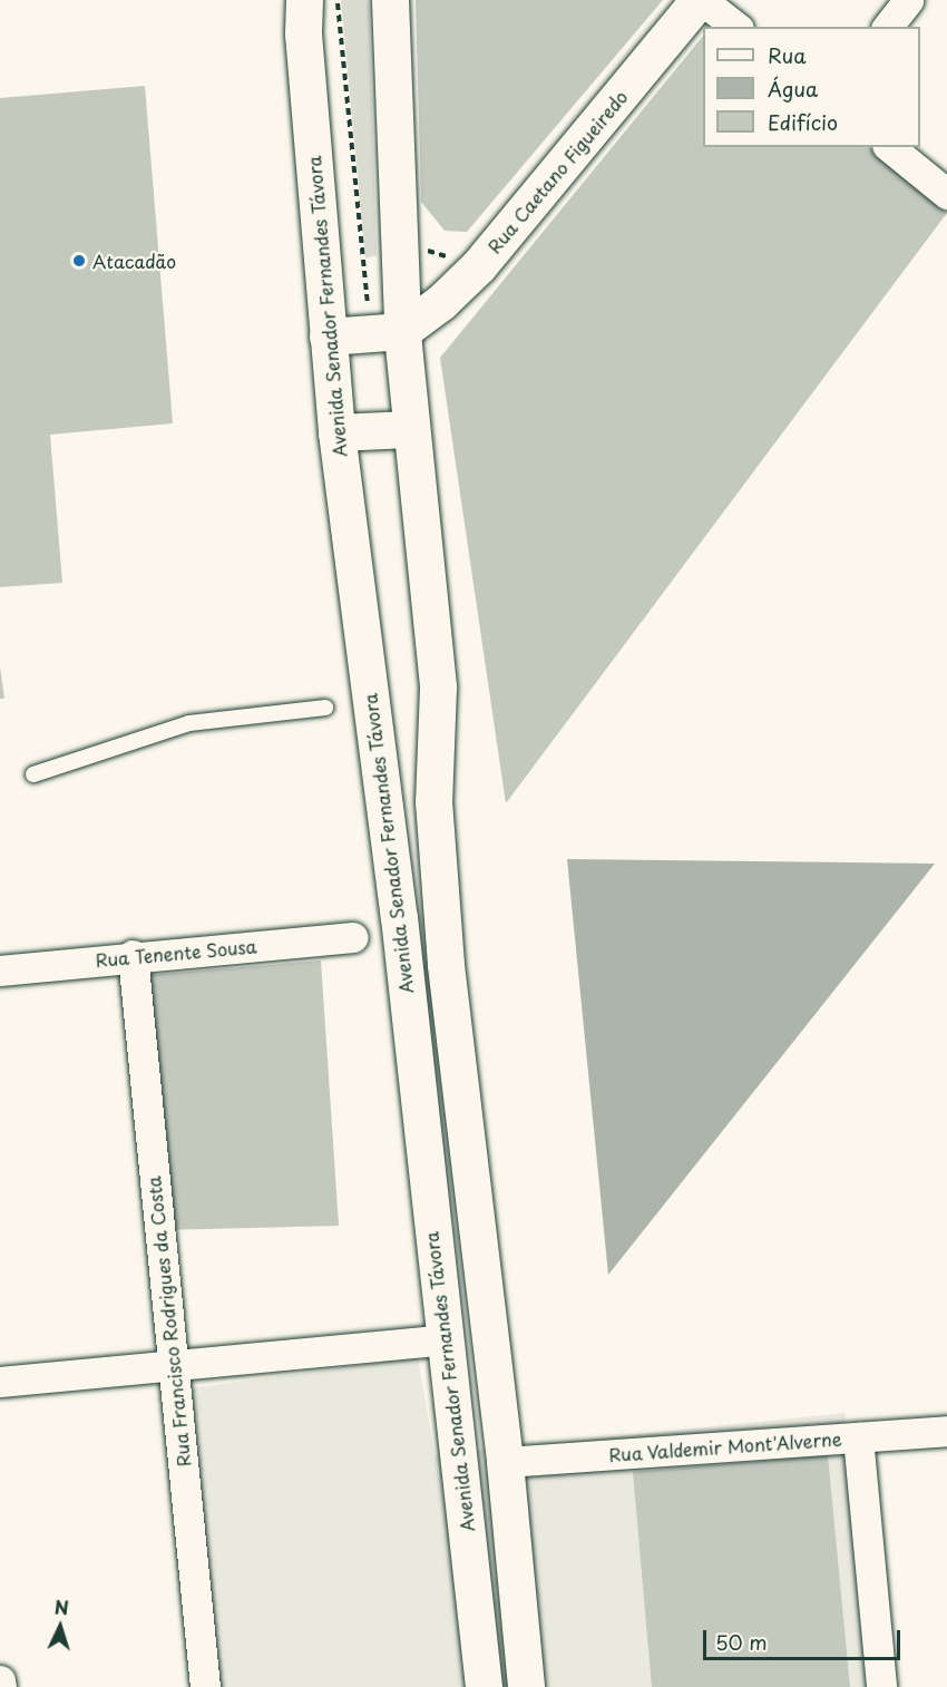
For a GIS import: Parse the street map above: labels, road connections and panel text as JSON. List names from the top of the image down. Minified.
{"streets":{"main road":["Rua Caetano Figueiredo","Avenida Senador Fernandes Távora"],"street":["Rua Tenente Sousa","Rua Francisco Rodrigues da Costa","Rua Valdemir Mont'Alverne"]},"crossings":[["Rua Tenente Sousa","Rua Francisco Rodrigues da Costa"]],"places":["Atacadão"],"legend":["Rua","Água","Edifício"],"scale_bar":"50 m","north":"top"}
